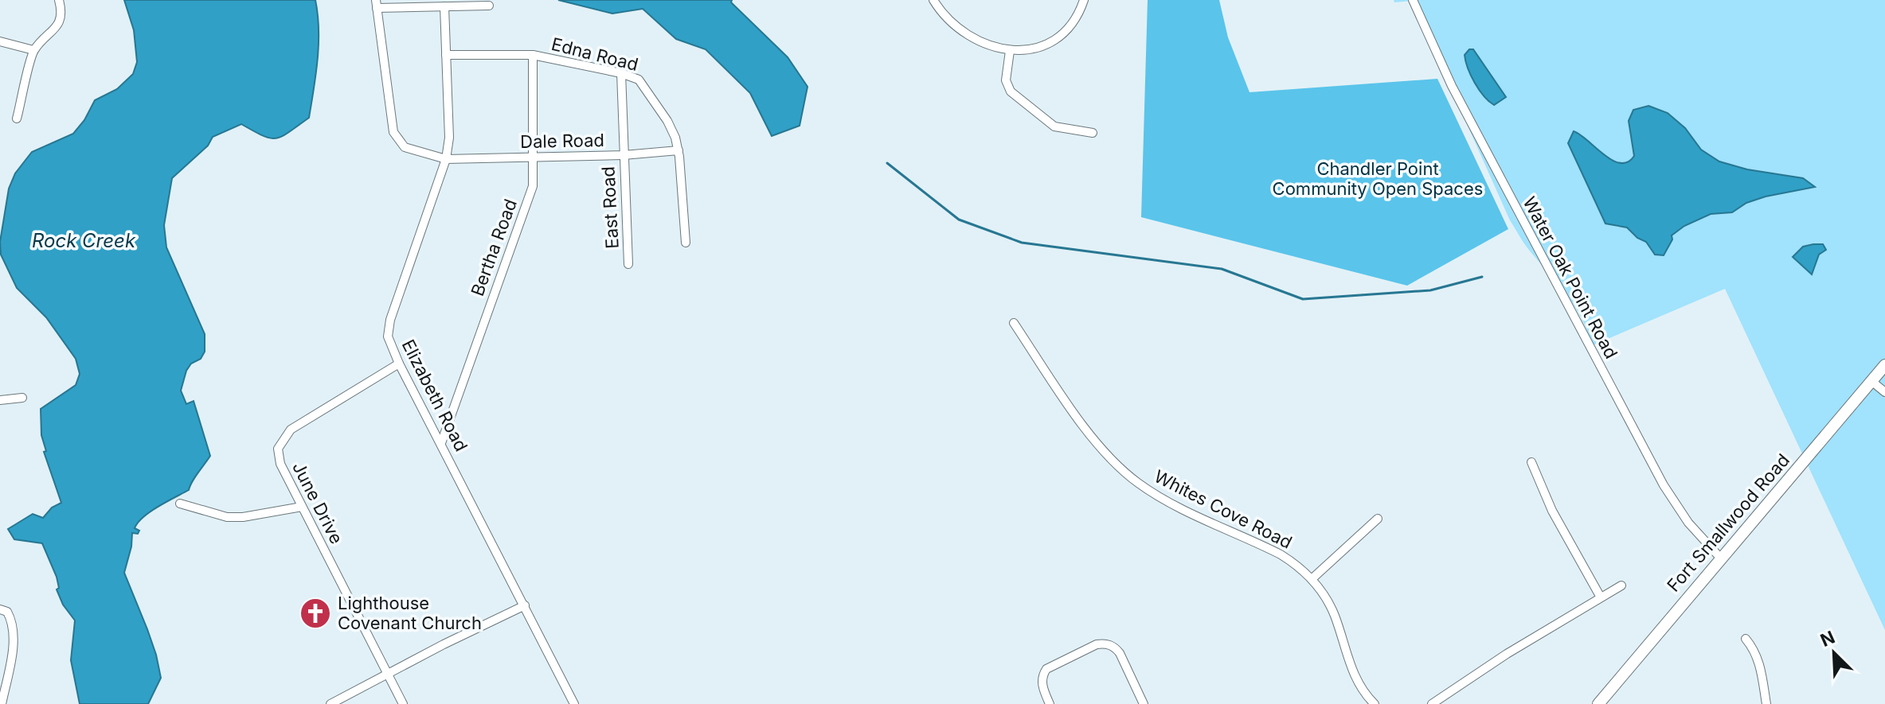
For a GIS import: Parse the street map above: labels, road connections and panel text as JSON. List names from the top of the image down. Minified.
{"streets":{"main road":["Fort Smallwood Road"],"street":["Edna Road","Dale Road","East Road","Bertha Road","Water Oak Point Road","Elizabeth Road","June Drive","Whites Cove Road"]},"crossings":[["Edna Road","Dale Road"],["Edna Road","East Road"],["Edna Road","Bertha Road"],["Edna Road","Elizabeth Road"],["Dale Road","East Road"],["Dale Road","Bertha Road"],["Dale Road","Elizabeth Road"],["Bertha Road","Elizabeth Road"],["Water Oak Point Road","Fort Smallwood Road"],["Elizabeth Road","June Drive"]],"water":["Rock Creek"],"parks":["Chandler Point Community Open Spaces"],"places":{"church":["Lighthouse Covenant Church"]},"north":"top left"}
